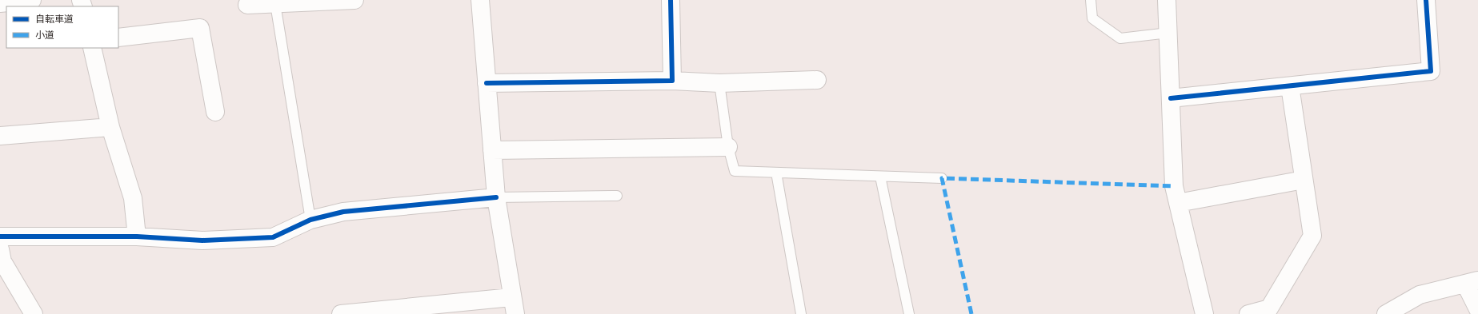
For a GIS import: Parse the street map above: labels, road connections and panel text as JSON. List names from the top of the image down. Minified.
{"legend":["自転車道","小道"]}
